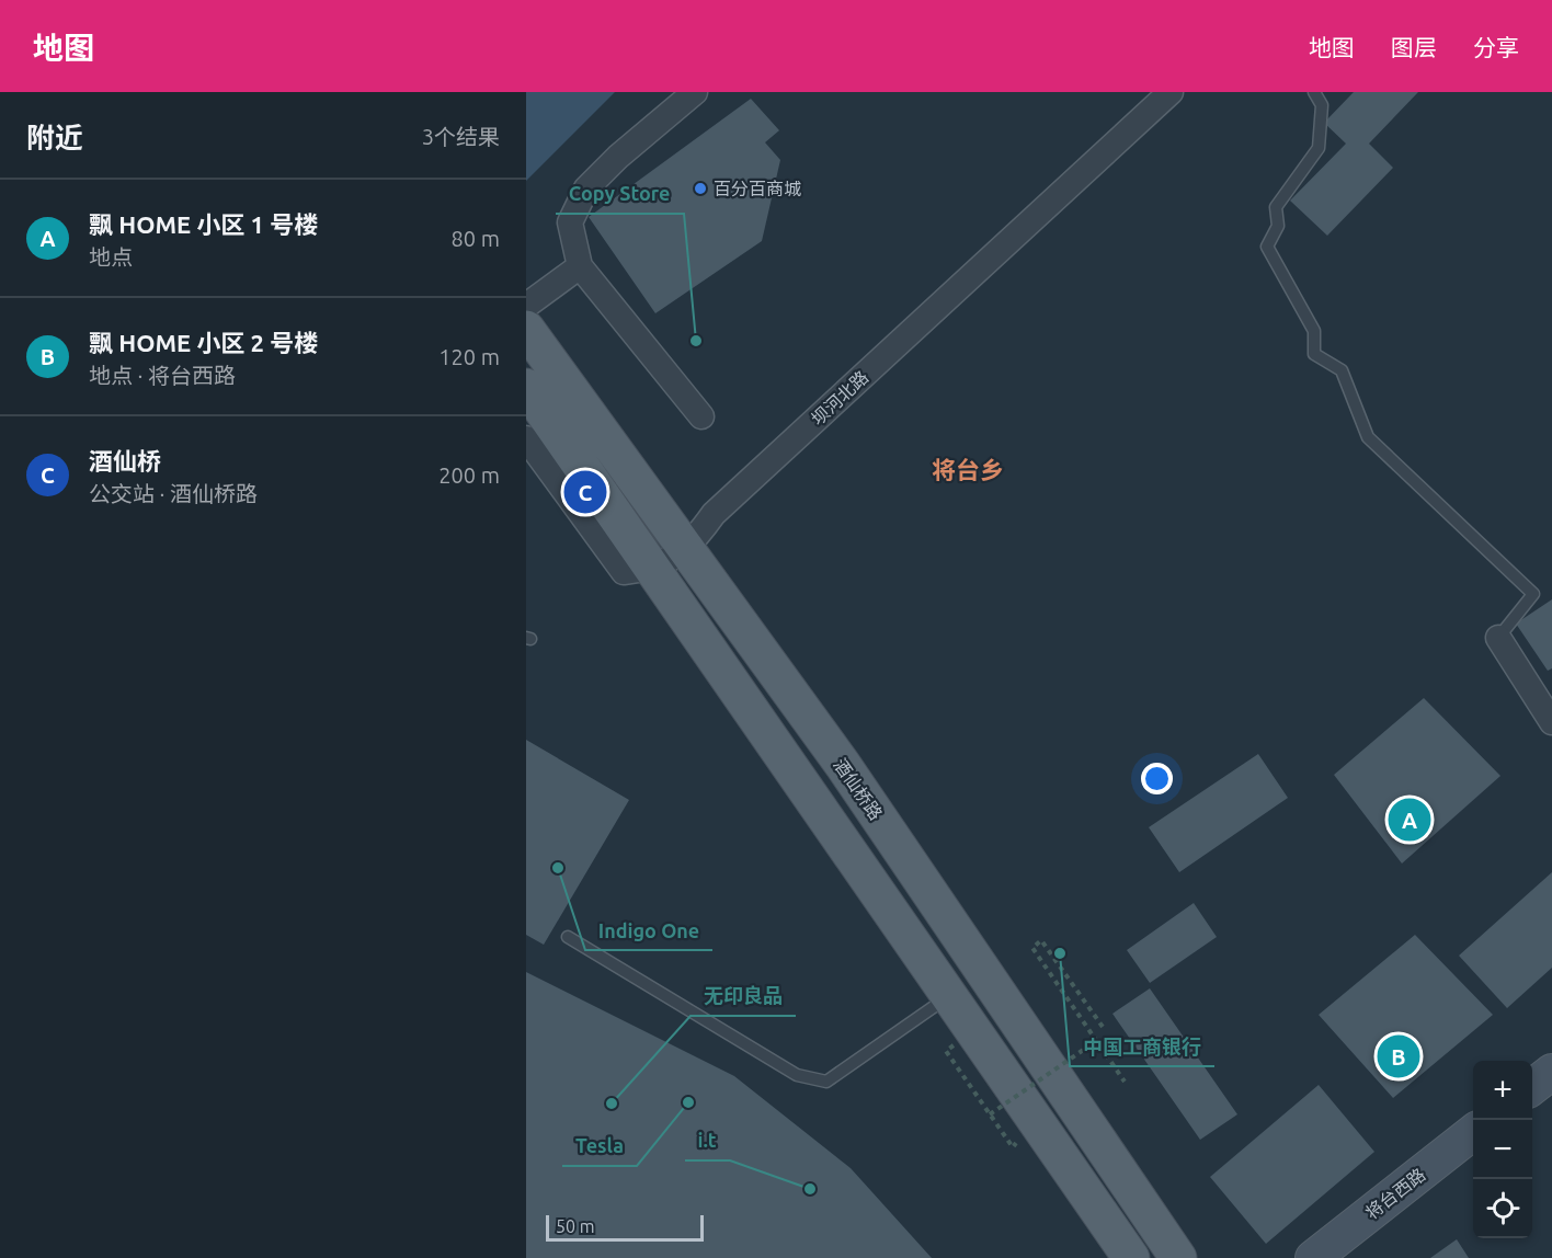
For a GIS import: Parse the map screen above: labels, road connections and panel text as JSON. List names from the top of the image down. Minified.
{"streets":{"main road":["酒仙桥路"],"street":["坝河北路","将台西路"]},"crossings":[["坝河北路","酒仙桥路"]],"districts":["将台乡"],"places":["百分百商城","Copy Store","Indigo One","中国工商银行","Tesla","无印良品","i.t"],"scale_bar":"50 m","page":{"header":"地图","nav":["地图","图层","分享"],"heading":["附近","3个结果"],"list":[{"mark":"A","name":"飘 HOME 小区 1 号楼","note":"地点","value":"80 m"},{"mark":"B","name":"飘 HOME 小区 2 号楼","note":"地点 · 将台西路","value":"120 m"},{"mark":"C","name":"酒仙桥","note":"公交站 · 酒仙桥路","value":"200 m"}],"pins":["C","A","B"],"map_buttons":["+","−"],"scale":"50 m"}}
